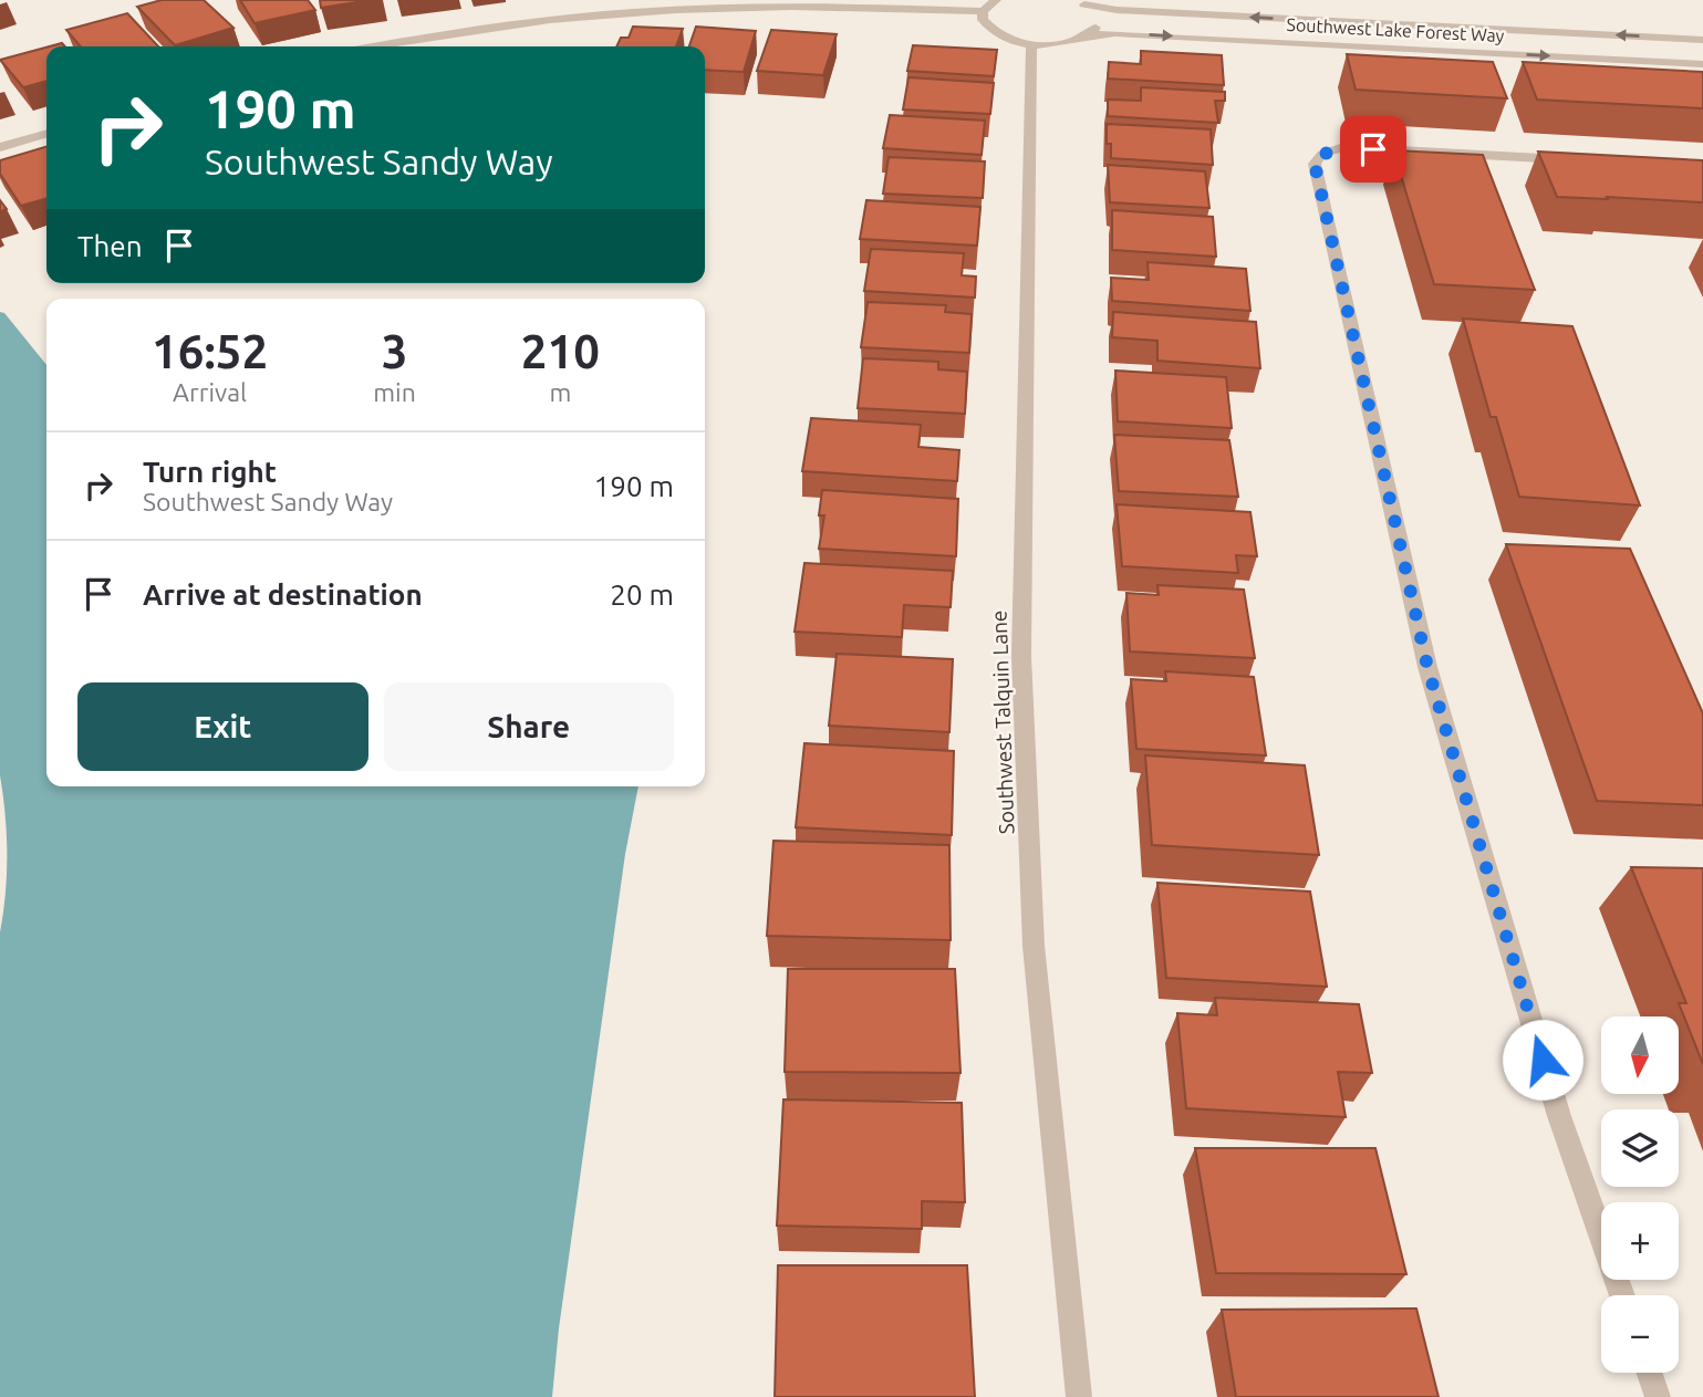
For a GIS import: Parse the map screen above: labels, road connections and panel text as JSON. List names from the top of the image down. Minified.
{"streets":{"street":["Southwest Lake Forest Way","Southwest Talquin Lane"]},"crossings":[["Southwest Lake Forest Way","Southwest Talquin Lane"]],"north":"bottom","page":{"turn":["190 m","Southwest Sandy Way"],"then":"Then","eta":["16:52","Arrival","3","min","210","m"],"list":[{"name":"Turn right","note":"Southwest Sandy Way","value":"190 m"},{"name":"Arrive at destination","value":"20 m"}],"buttons":["Exit","Share"],"map_buttons":["+","−"]}}
